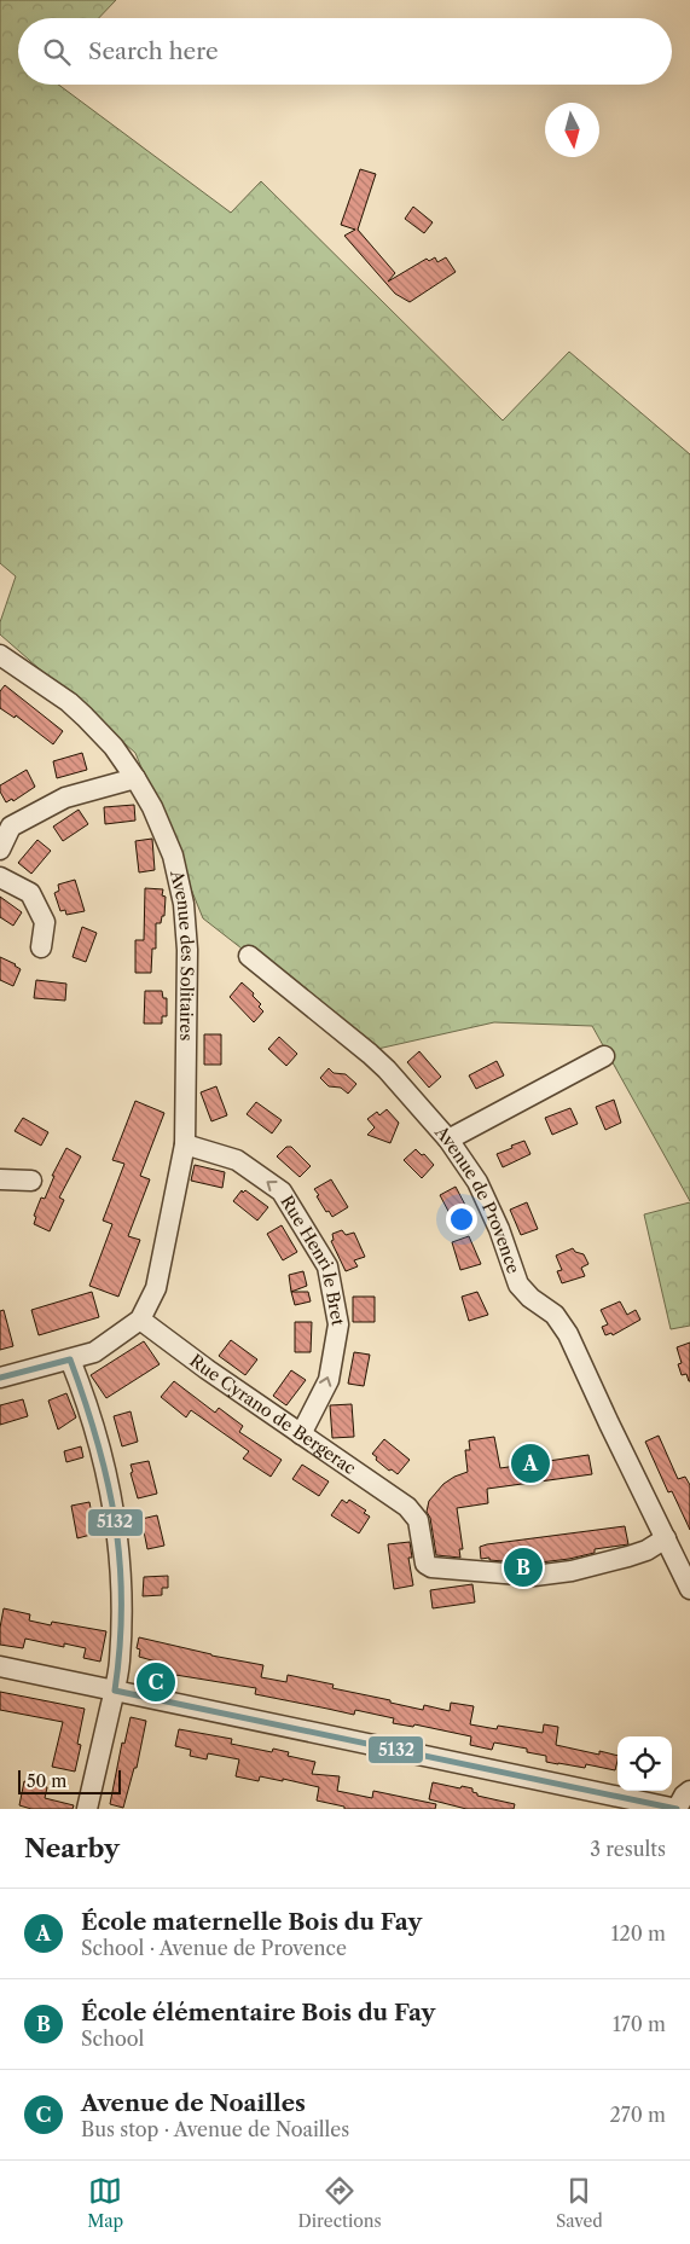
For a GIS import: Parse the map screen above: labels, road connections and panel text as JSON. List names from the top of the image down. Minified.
{"streets":{"street":["Avenue des Solitaires","Avenue de Provence","Rue Henri le Bret","Rue Cyrano de Bergerac"]},"crossings":[["Avenue des Solitaires","Rue Henri le Bret"],["Avenue des Solitaires","Rue Cyrano de Bergerac"],["Avenue de Provence","Rue Cyrano de Bergerac"],["Rue Henri le Bret","Rue Cyrano de Bergerac"]],"one_way":["Rue Henri le Bret"],"lines":["transit line 5132"],"scale_bar":"50 m","north":"bottom","page":{"search":"Search here","pins":["A","B","C"],"scale":"50 m","heading":["Nearby","3 results"],"list":[{"mark":"A","name":"École maternelle Bois du Fay","note":"School · Avenue de Provence","value":"120 m"},{"mark":"B","name":"École élémentaire Bois du Fay","note":"School","value":"170 m"},{"mark":"C","name":"Avenue de Noailles","note":"Bus stop · Avenue de Noailles","value":"270 m"}],"nav":["Map","Directions","Saved"]}}
